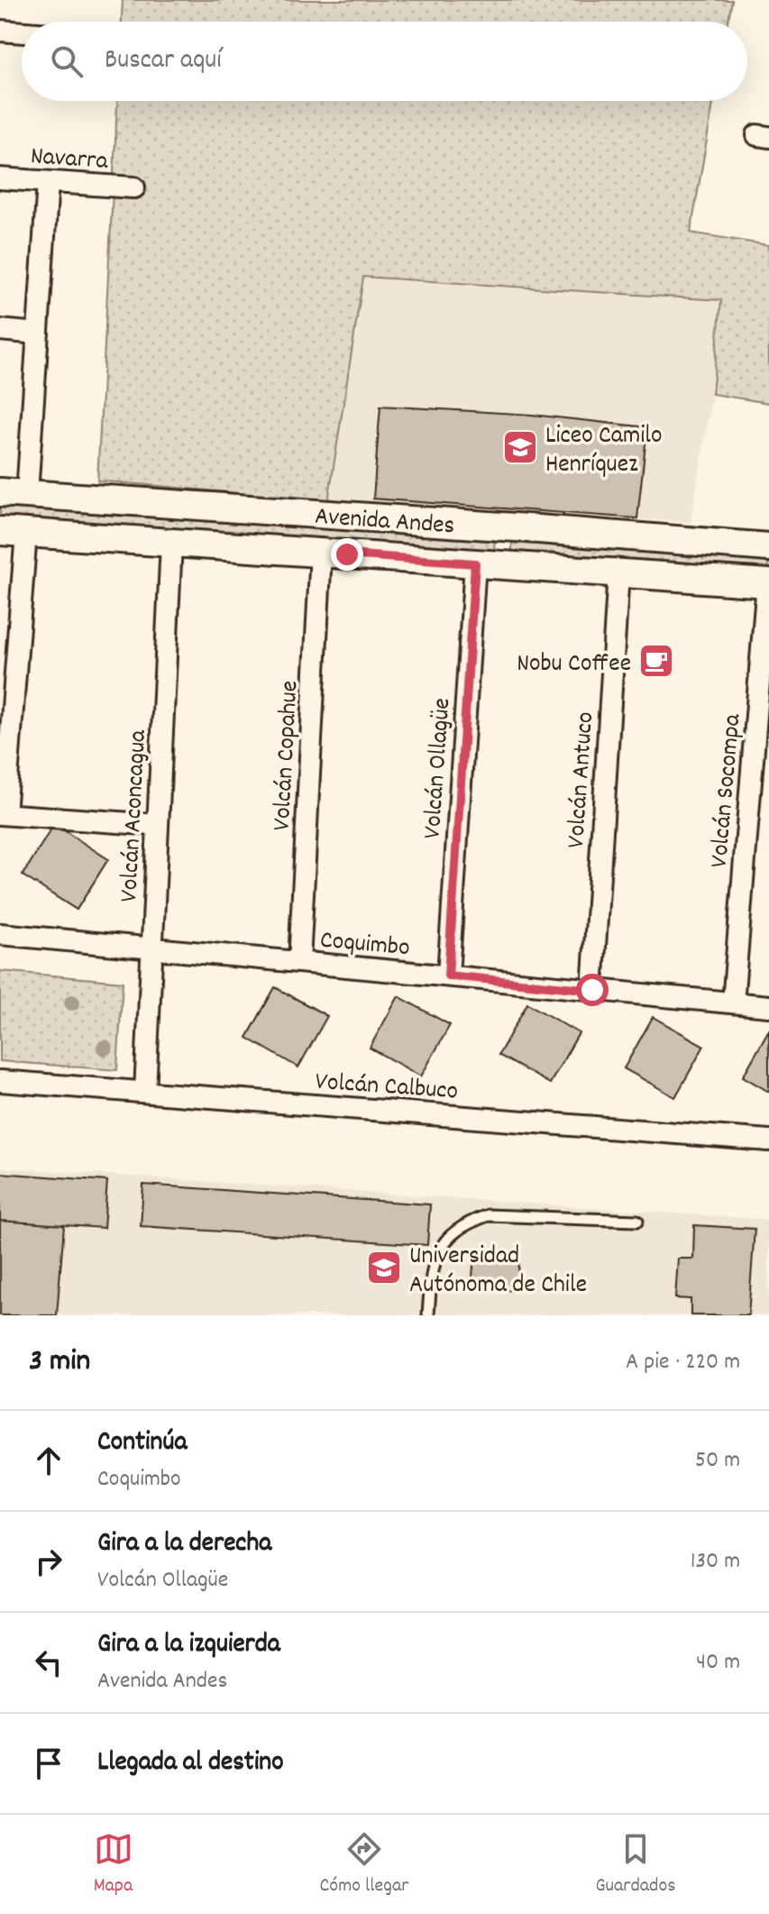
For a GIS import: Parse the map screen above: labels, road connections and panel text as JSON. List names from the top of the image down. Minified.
{"streets":{"main road":["Avenida Andes"],"street":["Navarra","Volcán Copahue","Volcán Ollagüe","Volcán Antuco","Volcán Socompa","Volcán Aconcagua","Coquimbo","Volcán Calbuco"]},"crossings":[["Avenida Andes","Volcán Copahue"],["Avenida Andes","Volcán Ollagüe"],["Avenida Andes","Volcán Antuco"],["Avenida Andes","Volcán Socompa"],["Avenida Andes","Volcán Aconcagua"],["Volcán Copahue","Coquimbo"],["Volcán Ollagüe","Coquimbo"],["Volcán Antuco","Coquimbo"],["Volcán Socompa","Coquimbo"],["Volcán Aconcagua","Coquimbo"],["Volcán Aconcagua","Volcán Calbuco"]],"places":{"school or university":["Liceo Camilo Henríquez","Universidad Autónoma de Chile"],"cafe":["Nobu Coffee"]},"page":{"search":"Buscar aquí","heading":["3 min","A pie · 220 m"],"list":[["Continúa","Coquimbo","50 m"],["Gira a la derecha","Volcán Ollagüe","130 m"],["Gira a la izquierda","Avenida Andes","40 m"],"Llegada al destino"],"nav":["Mapa","Cómo llegar","Guardados"]}}
